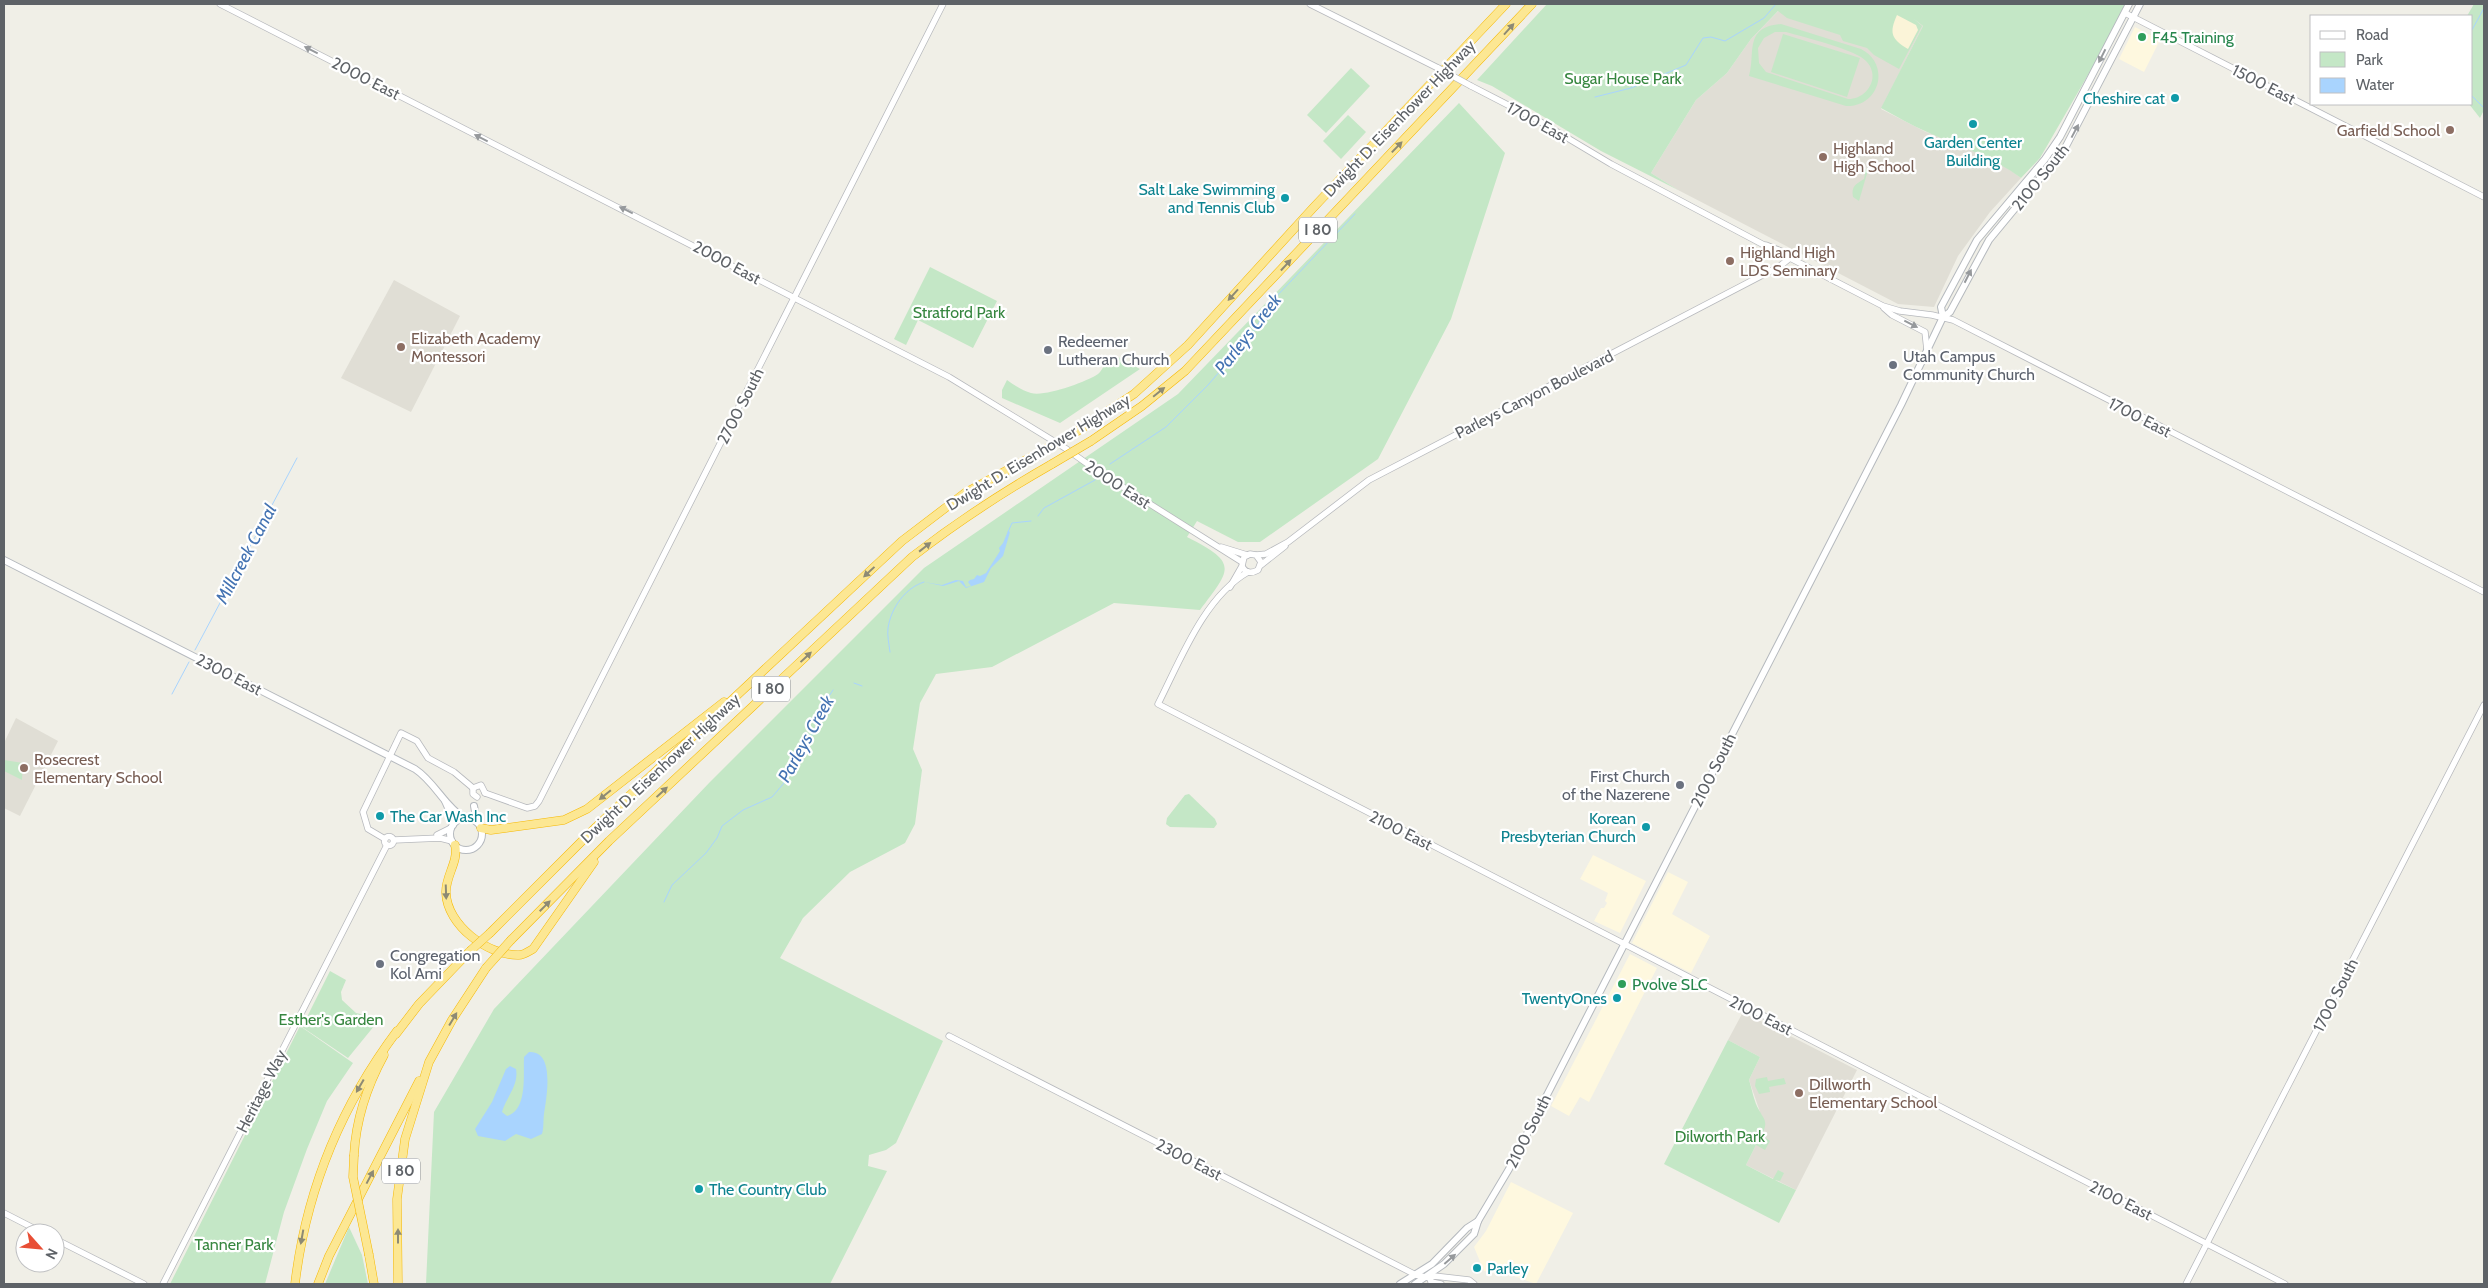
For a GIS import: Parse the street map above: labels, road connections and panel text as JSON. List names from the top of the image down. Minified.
{"streets":{"highway":["Dwight D. Eisenhower Highway","I 80"],"main road":["2100 South","2300 East"],"street":["2000 East","1500 East","1700 East","Parleys Canyon Boulevard","2700 South","2100 East","1700 South","Heritage Way"]},"crossings":[["2000 East","Parleys Canyon Boulevard"],["2000 East","2700 South"],["1500 East","2100 South"],["1700 East","2100 South"],["1700 East","Parleys Canyon Boulevard"],["2100 South","2300 East"],["2100 South","2100 East"],["2100 East","1700 South"]],"one_way":["2000 East"],"water":["Parleys Creek","Millcreek Canal"],"parks":["Sugar House Park","Stratford Park","Esther's Garden","Dilworth Park","Tanner Park"],"places":["F45 Training","Cheshire cat","Garden Center Building","Garfield School","Highland High School","Salt Lake Swimming and Tennis Club","Highland High LDS Seminary","Elizabeth Academy Montessori","Redeemer Lutheran Church","Utah Campus Community Church","Rosecrest Elementary School","First Church of the Nazerene","The Car Wash Inc","Korean Presbyterian Church","Congregation Kol Ami","Pvolve SLC","TwentyOnes","Dillworth Elementary School","The Country Club","Parley"],"legend":["Road","Park","Water"],"north":"bottom right"}
